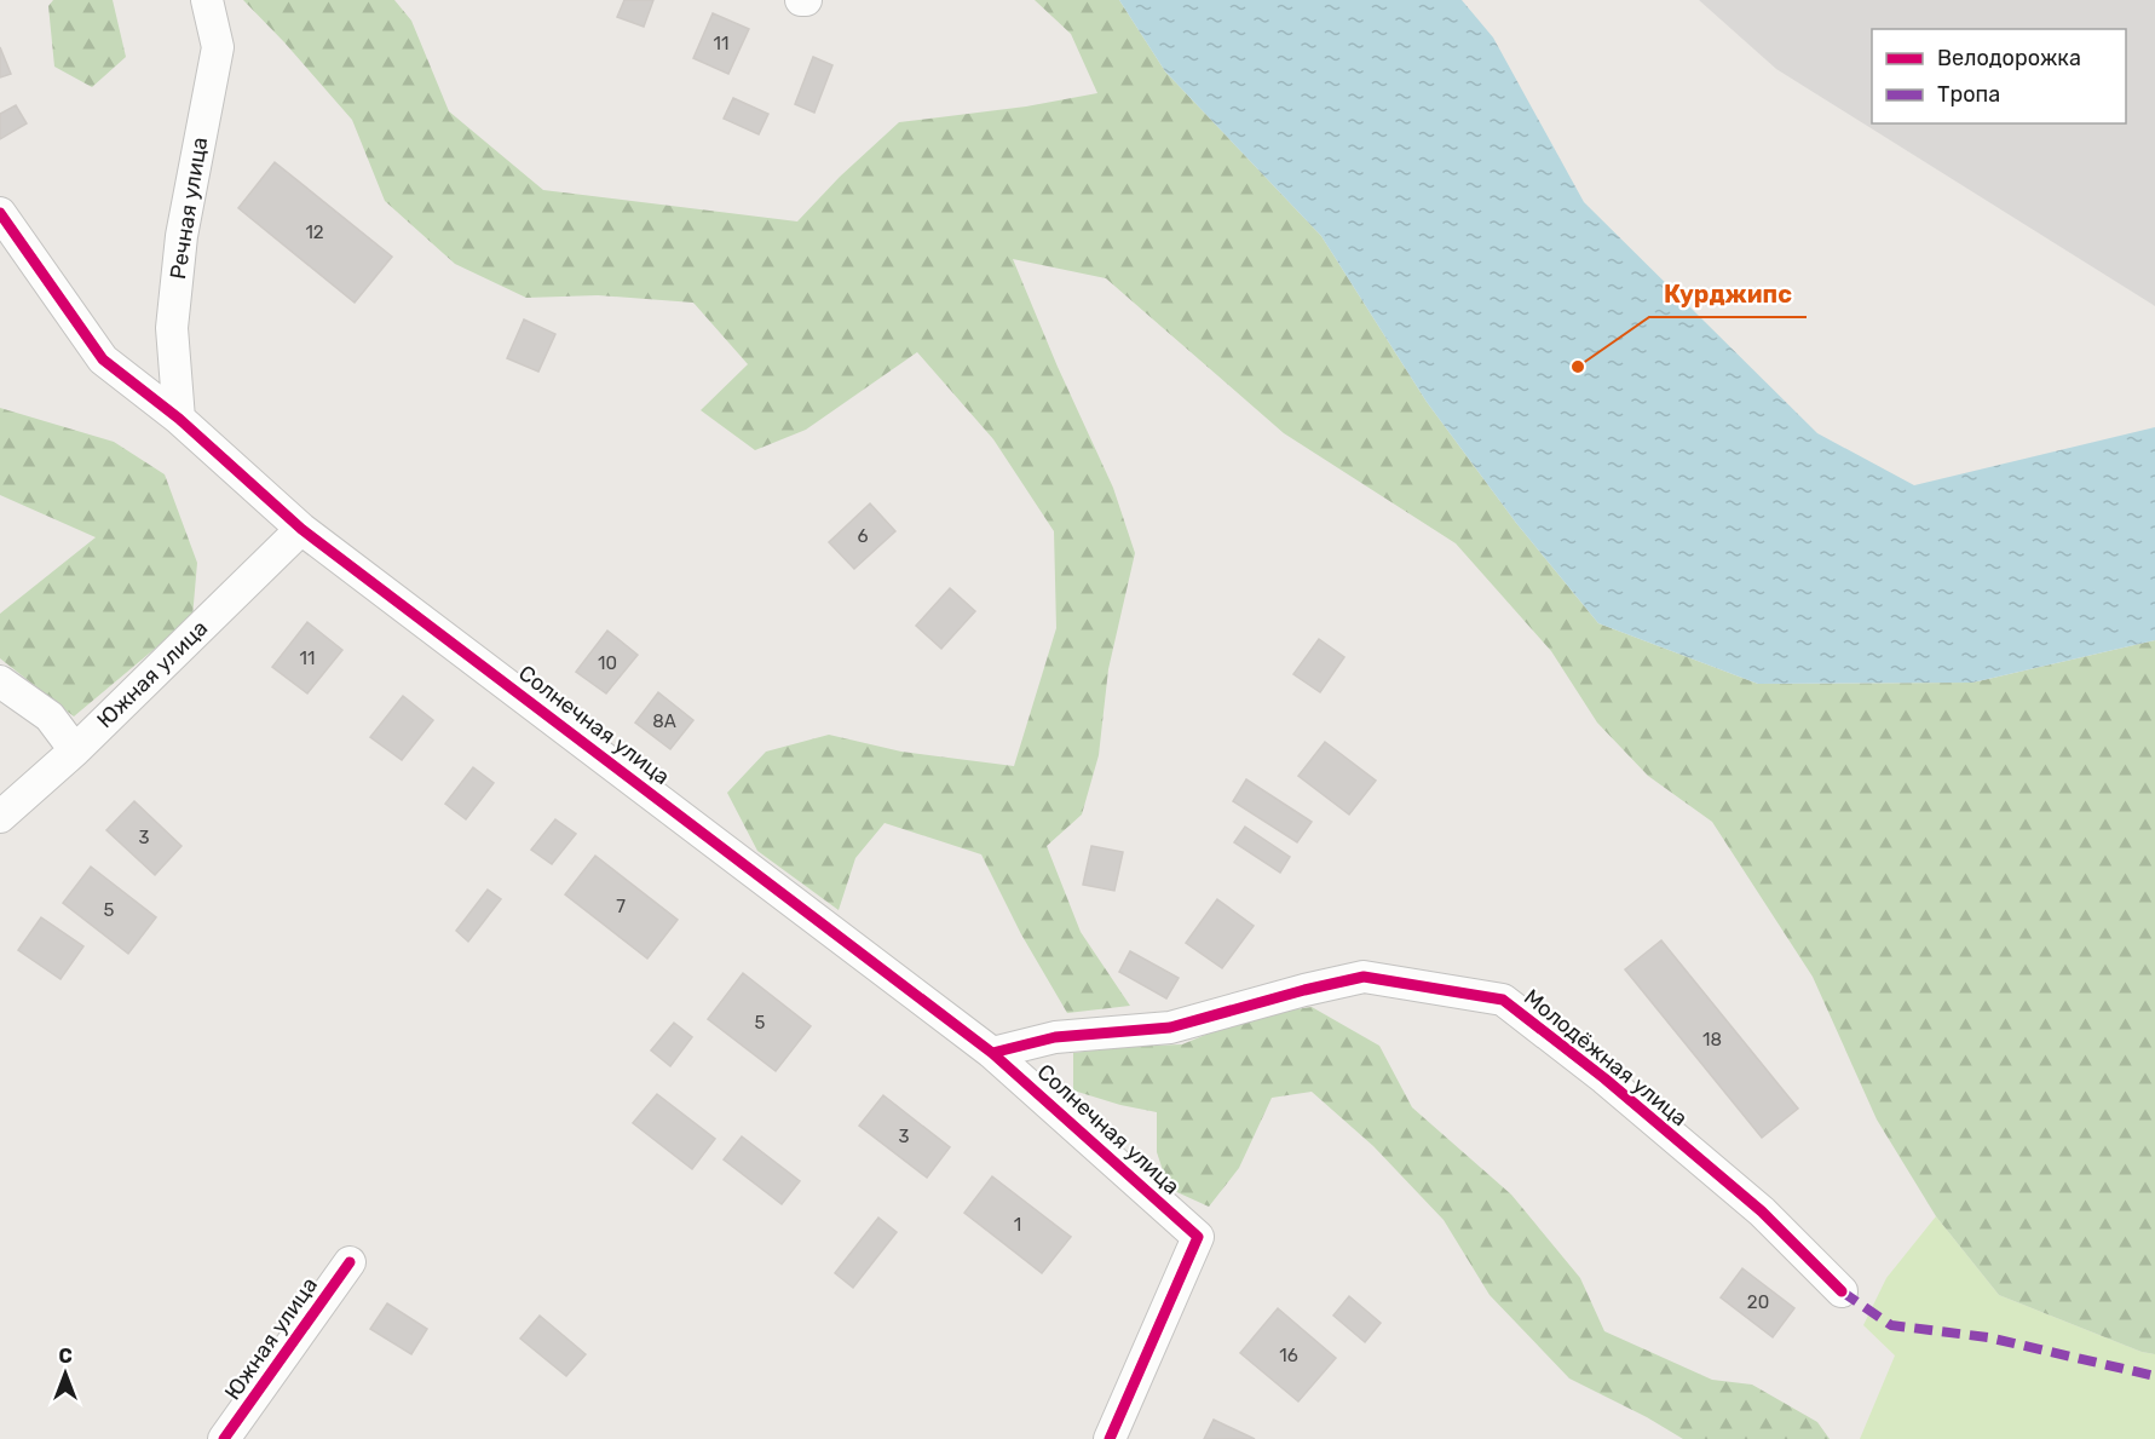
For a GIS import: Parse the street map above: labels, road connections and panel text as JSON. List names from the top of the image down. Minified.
{"streets":{"street":["Речная улица","Южная улица","Солнечная улица","Молодёжная улица"]},"crossings":[["Речная улица","Солнечная улица"],["Южная улица","Солнечная улица"],["Солнечная улица","Молодёжная улица"]],"places":["Курджипс"],"house_numbers":["11","12","6","11","10","8А","3","7","5","5","18","3","1","20","16"],"legend":["Велодорожка","Тропа"],"north":"top"}
